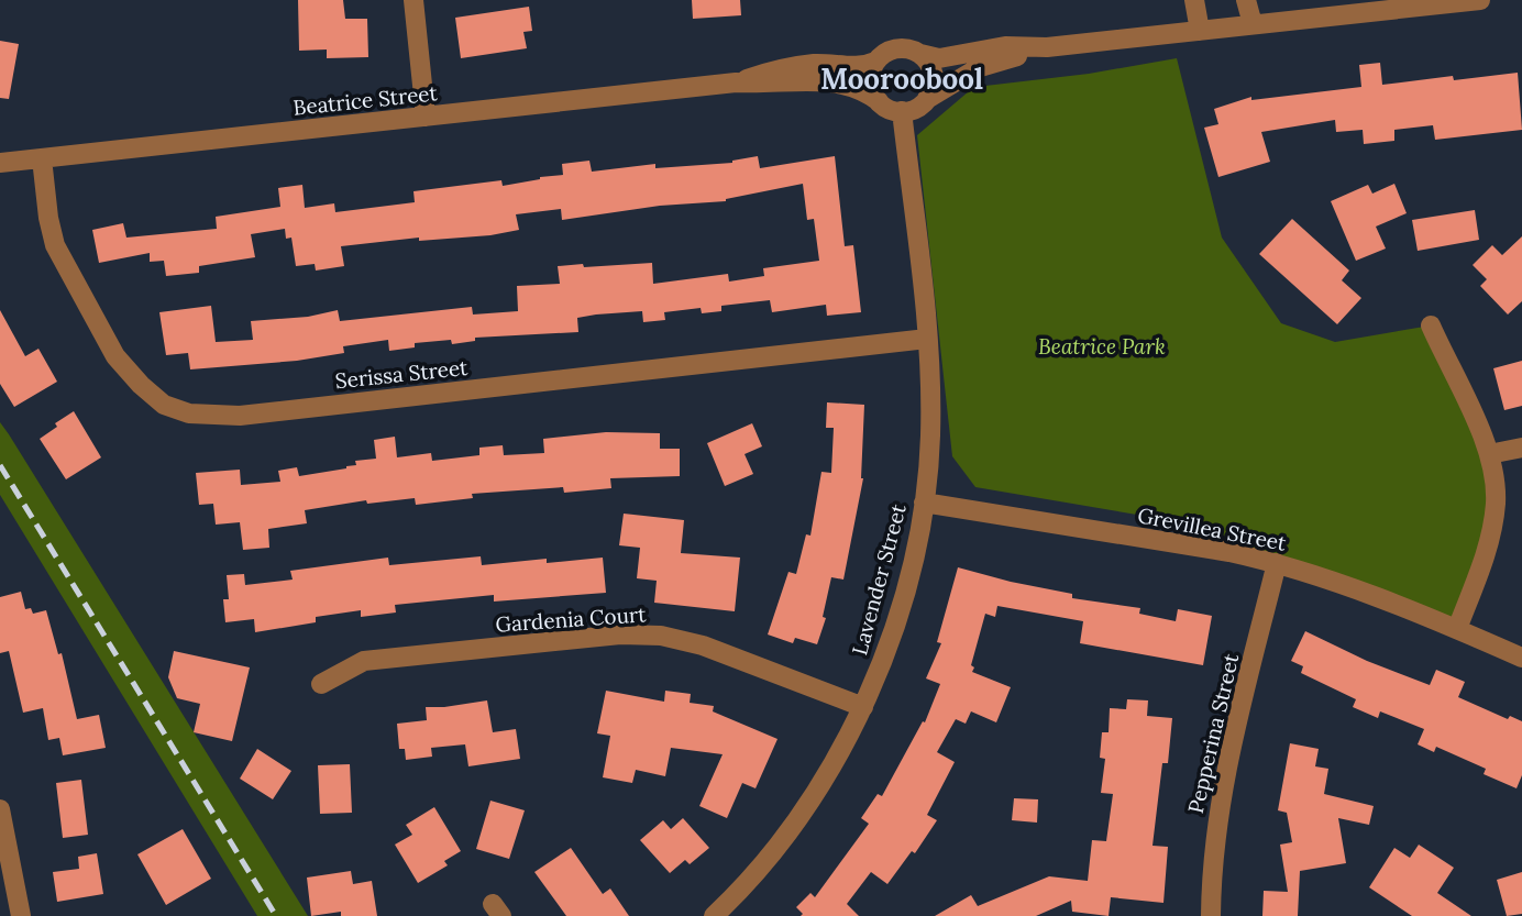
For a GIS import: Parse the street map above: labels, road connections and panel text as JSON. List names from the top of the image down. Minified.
{"streets":{"street":["Beatrice Street","Serissa Street","Grevillea Street","Lavender Street","Gardenia Court","Pepperina Street"]},"crossings":[["Beatrice Street","Serissa Street"],["Beatrice Street","Lavender Street"],["Serissa Street","Lavender Street"],["Grevillea Street","Lavender Street"],["Grevillea Street","Pepperina Street"],["Lavender Street","Gardenia Court"]],"districts":["Mooroobool"],"parks":["Beatrice Park"]}
